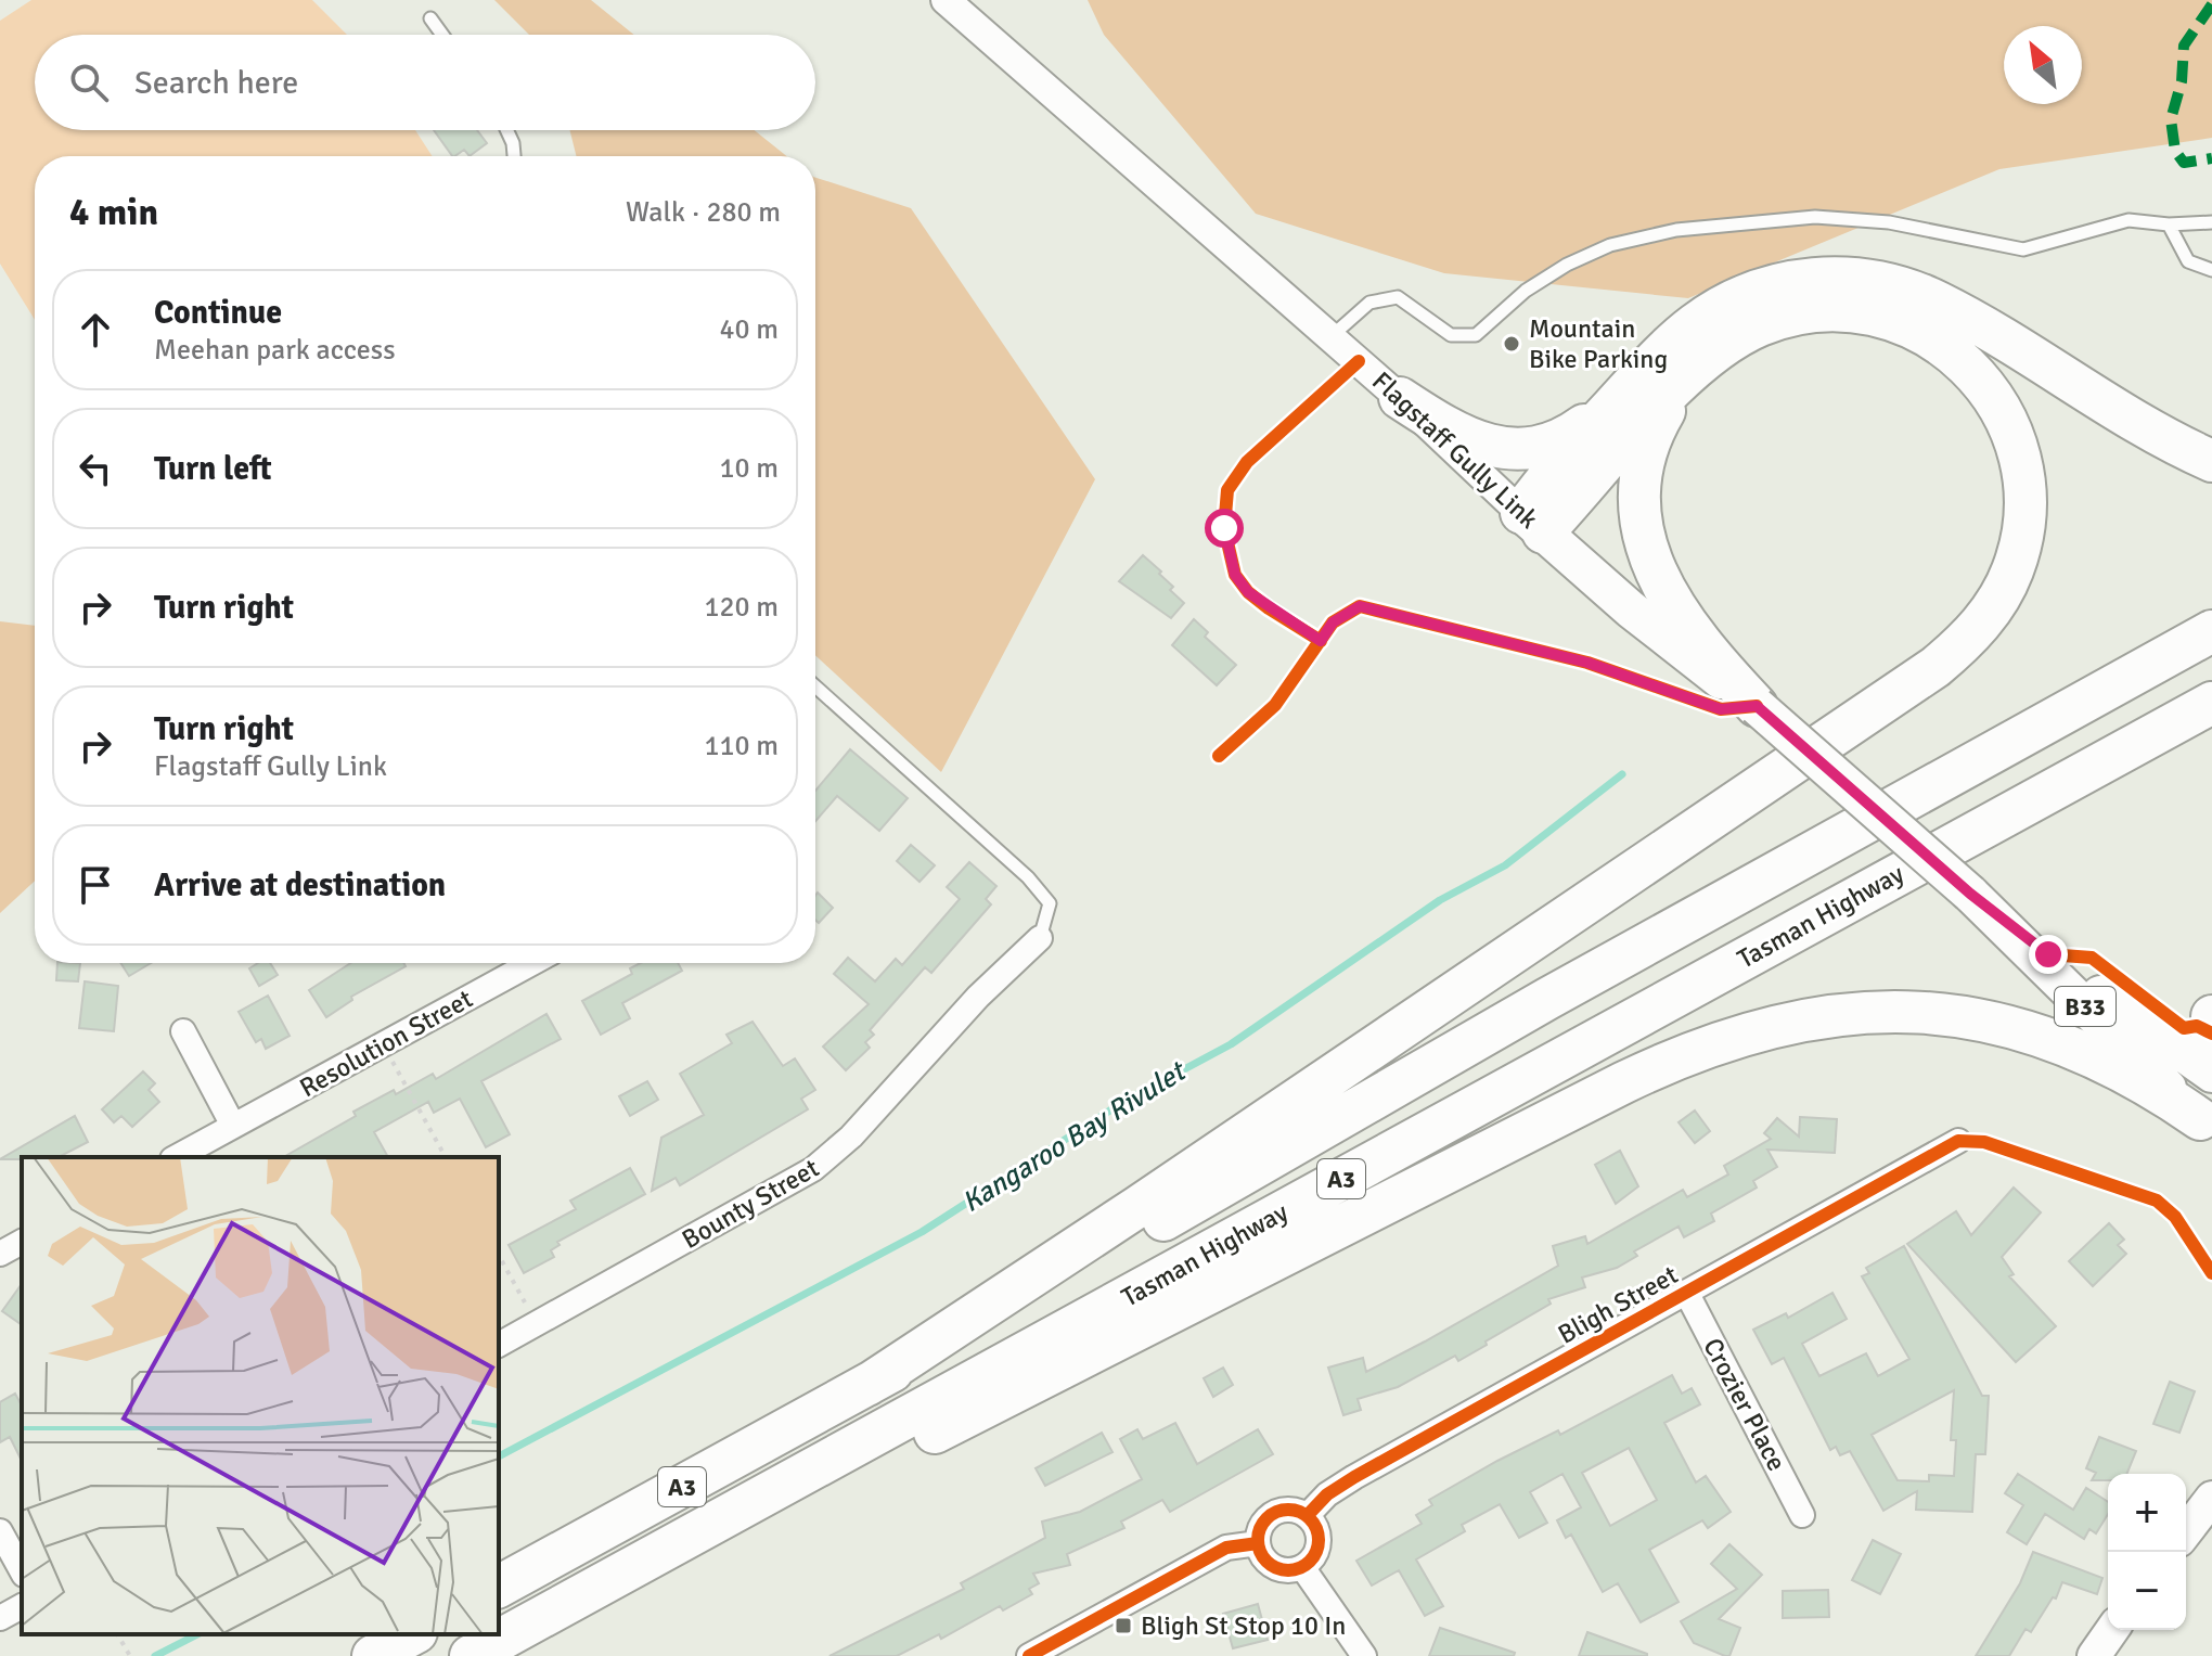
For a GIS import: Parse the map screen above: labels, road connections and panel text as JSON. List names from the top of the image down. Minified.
{"streets":{"highway":["Tasman Highway","A3"],"main road":["Flagstaff Gully Link","B33"],"street":["Resolution Street","Bounty Street","Bligh Street","Crozier Place"]},"crossings":[["Bligh Street","Crozier Place"]],"water":["Kangaroo Bay Rivulet"],"places":{"other":["Mountain Bike Parking"],"transit":["Bligh St Stop 10 In"]},"north":"top left","page":{"search":"Search here","heading":["4 min","Walk · 280 m"],"list":[["Continue","Meehan park access","40 m"],["Turn left","10 m"],["Turn right","120 m"],["Turn right","Flagstaff Gully Link","110 m"],"Arrive at destination"],"map_buttons":["+","−"]}}
